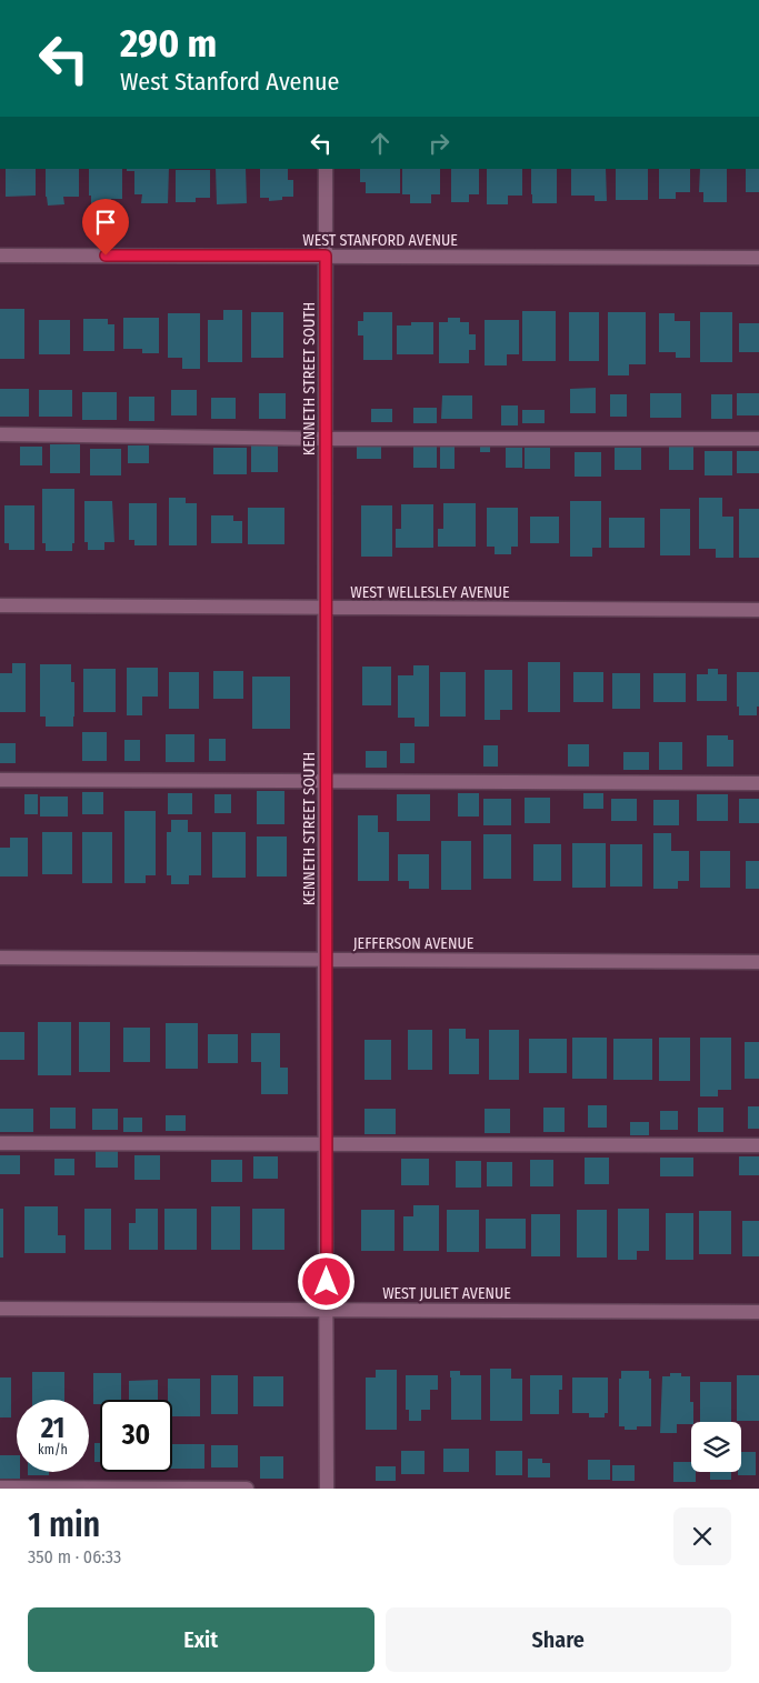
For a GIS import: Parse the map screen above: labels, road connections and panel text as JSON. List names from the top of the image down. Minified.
{"streets":{"street":["WEST STANFORD AVENUE","KENNETH STREET SOUTH","WEST WELLESLEY AVENUE","JEFFERSON AVENUE","WEST JULIET AVENUE"]},"crossings":[["WEST STANFORD AVENUE","KENNETH STREET SOUTH"],["KENNETH STREET SOUTH","WEST WELLESLEY AVENUE"],["KENNETH STREET SOUTH","JEFFERSON AVENUE"],["KENNETH STREET SOUTH","WEST JULIET AVENUE"]],"page":{"turn":["290 m","West Stanford Avenue"],"speed":"21 km/h","limit":"30","heading":["1 min","350 m · 06:33"],"buttons":["Exit","Share"]}}
